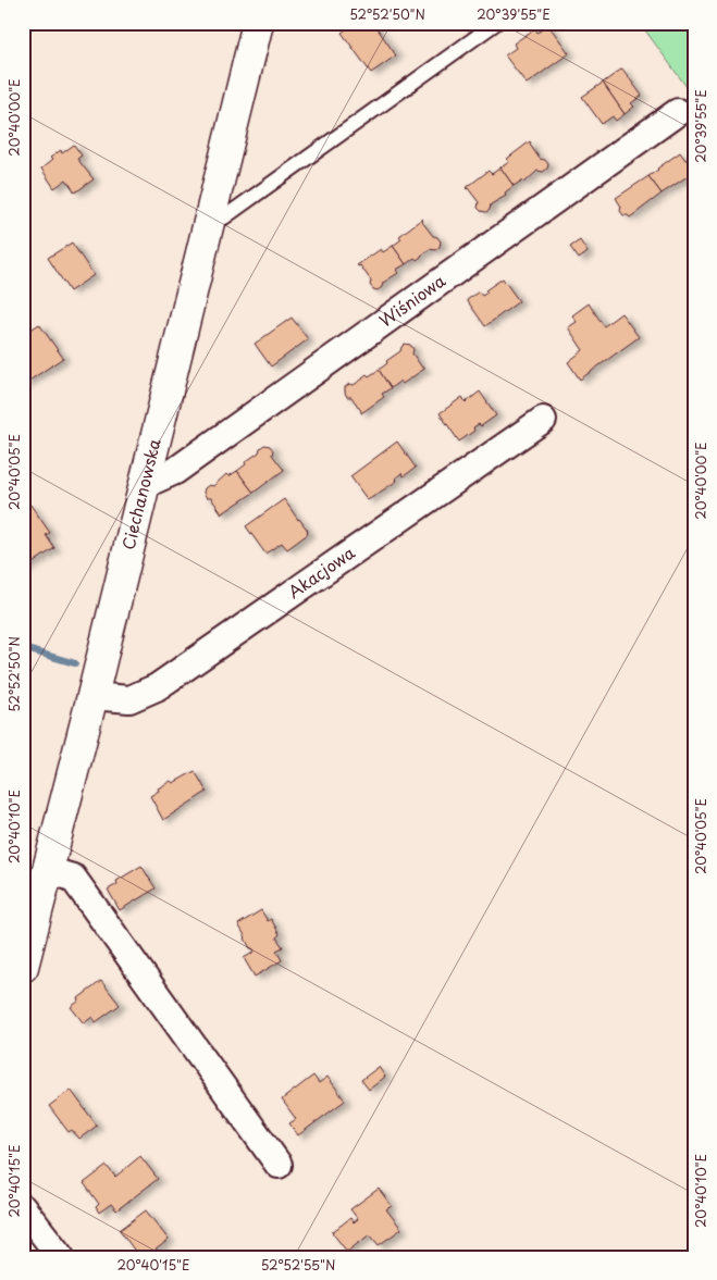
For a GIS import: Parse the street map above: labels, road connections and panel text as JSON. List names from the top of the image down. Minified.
{"streets":{"street":["Wiśniowa","Ciechanowska","Akacjowa"]},"crossings":[["Wiśniowa","Ciechanowska"],["Ciechanowska","Akacjowa"]],"coordinates":["52°52'50\"N","20°39'55\"E","20°40'00\"E","20°40'05\"E","20°40'10\"E","20°40'15\"E","52°52'55\"N"]}
